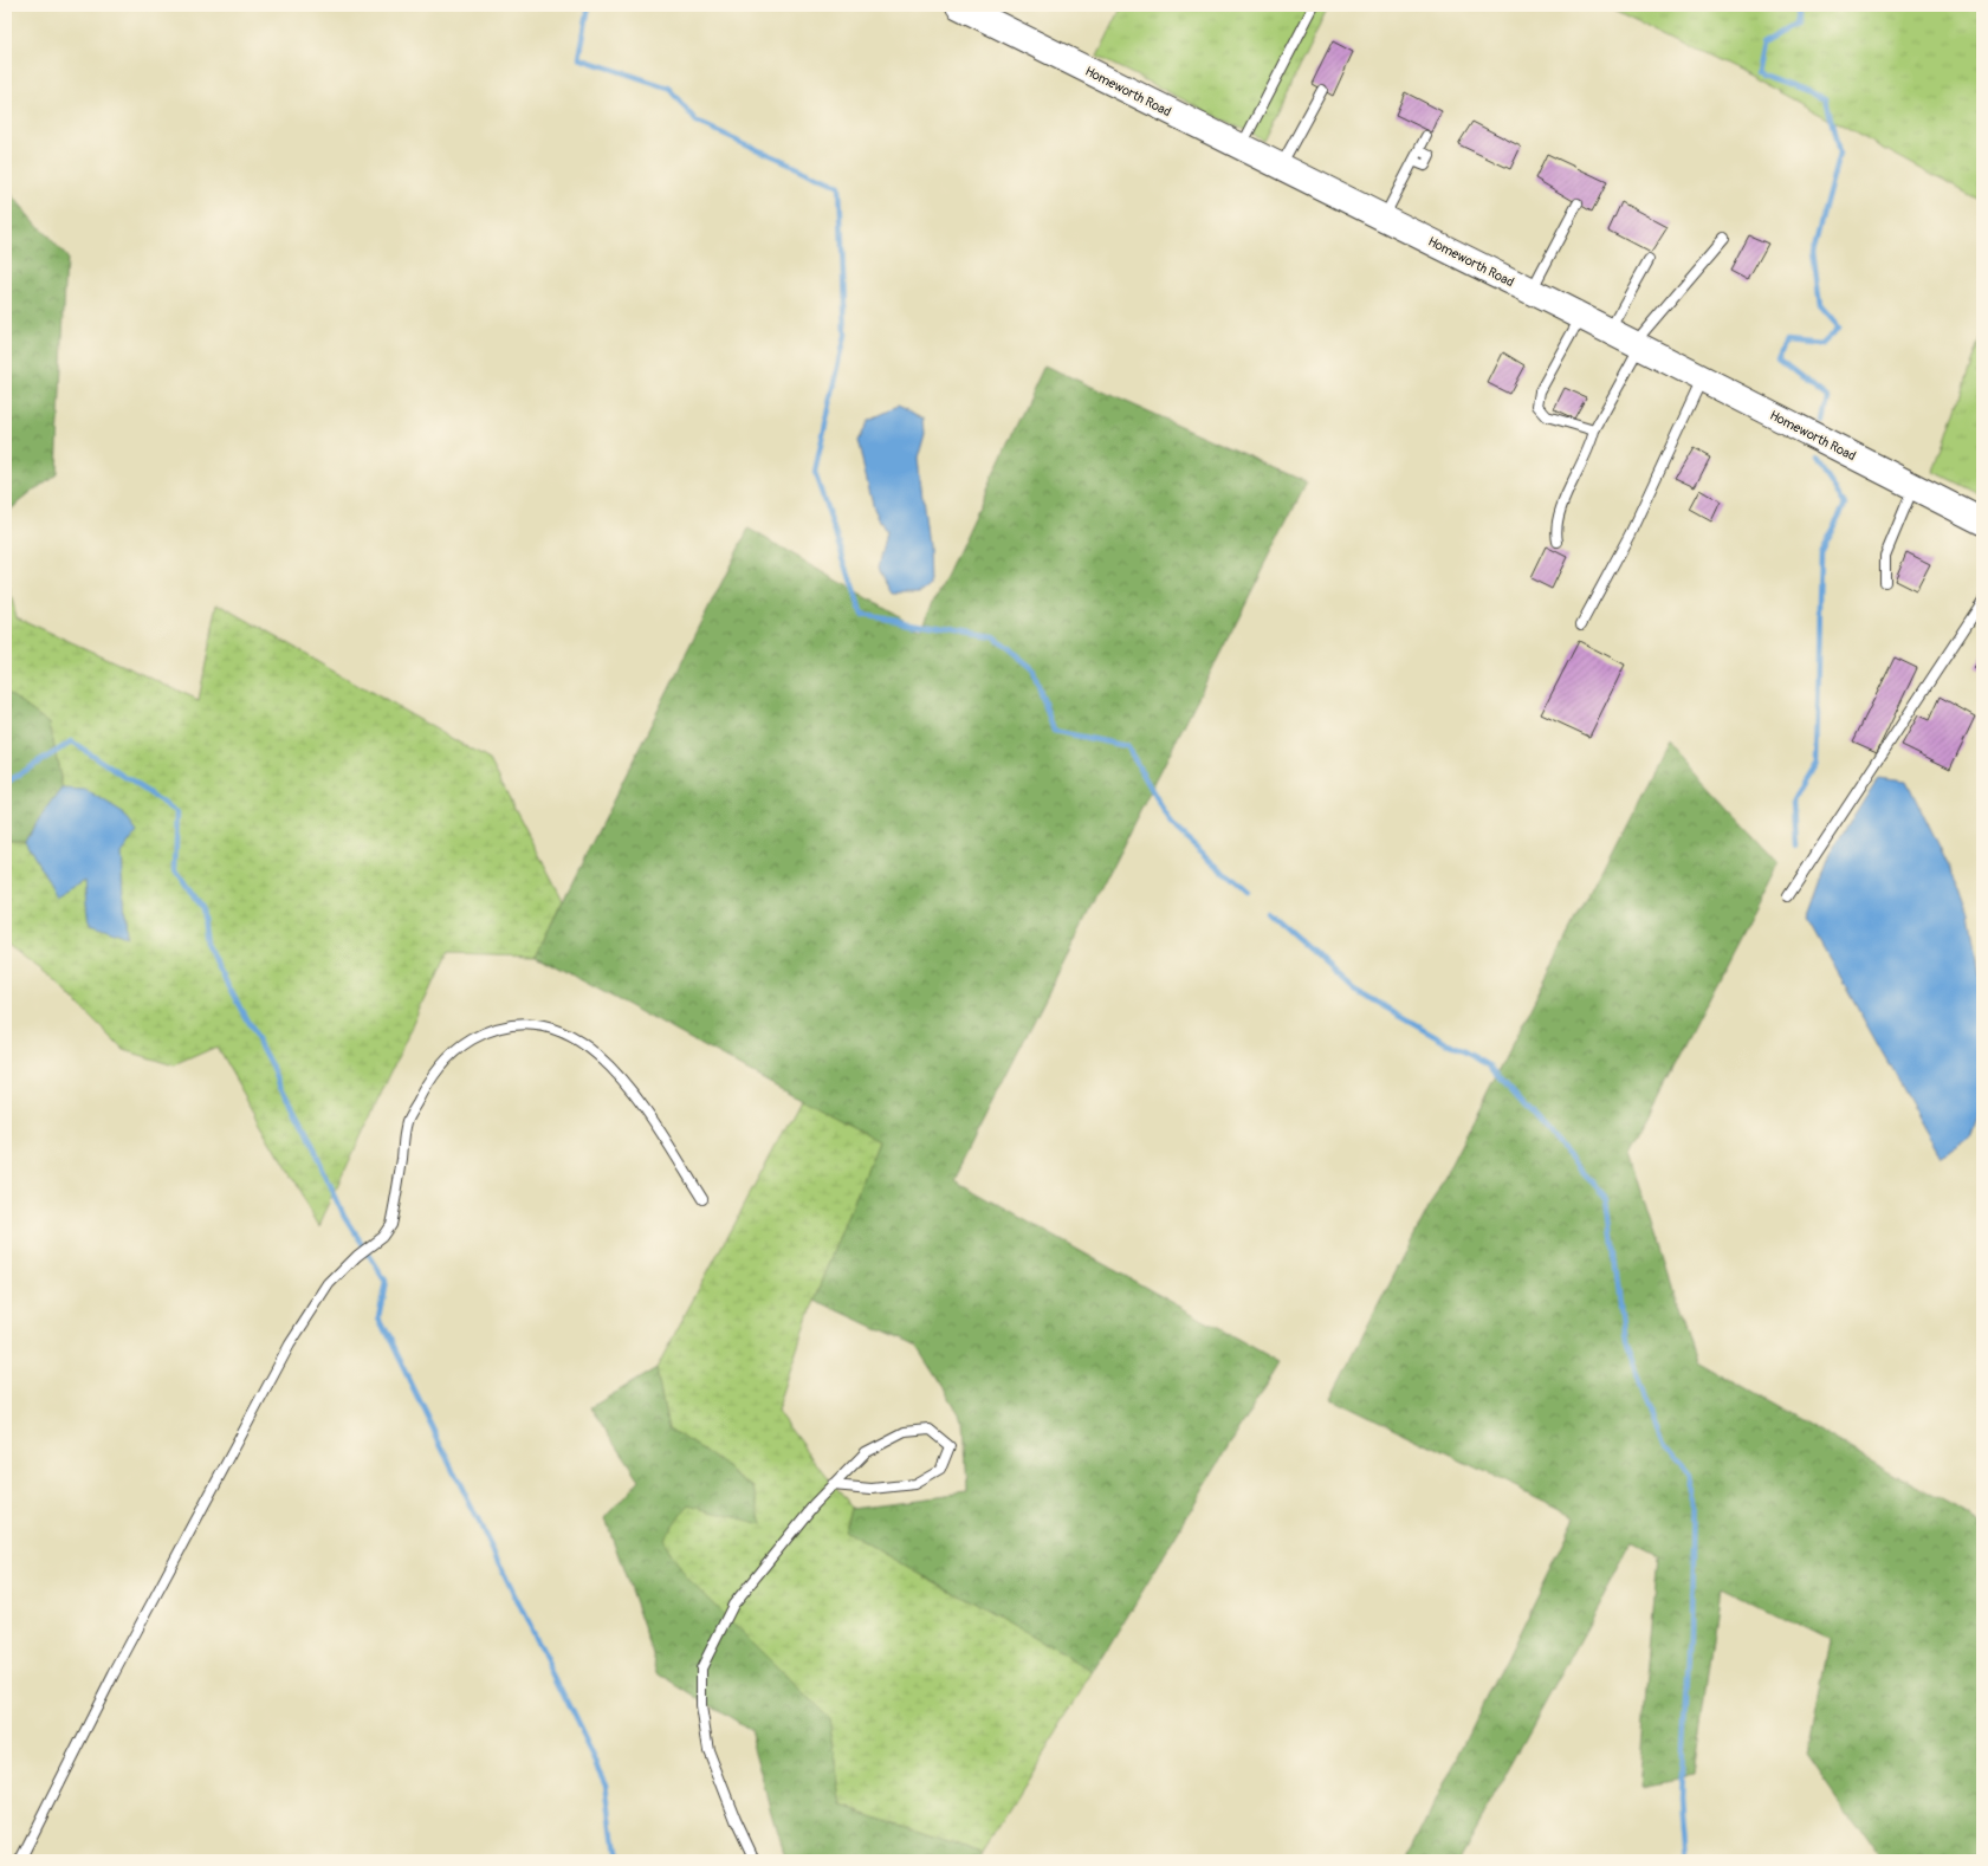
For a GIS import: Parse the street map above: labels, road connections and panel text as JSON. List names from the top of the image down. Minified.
{"streets":{"street":["Homeworth Road"]}}
